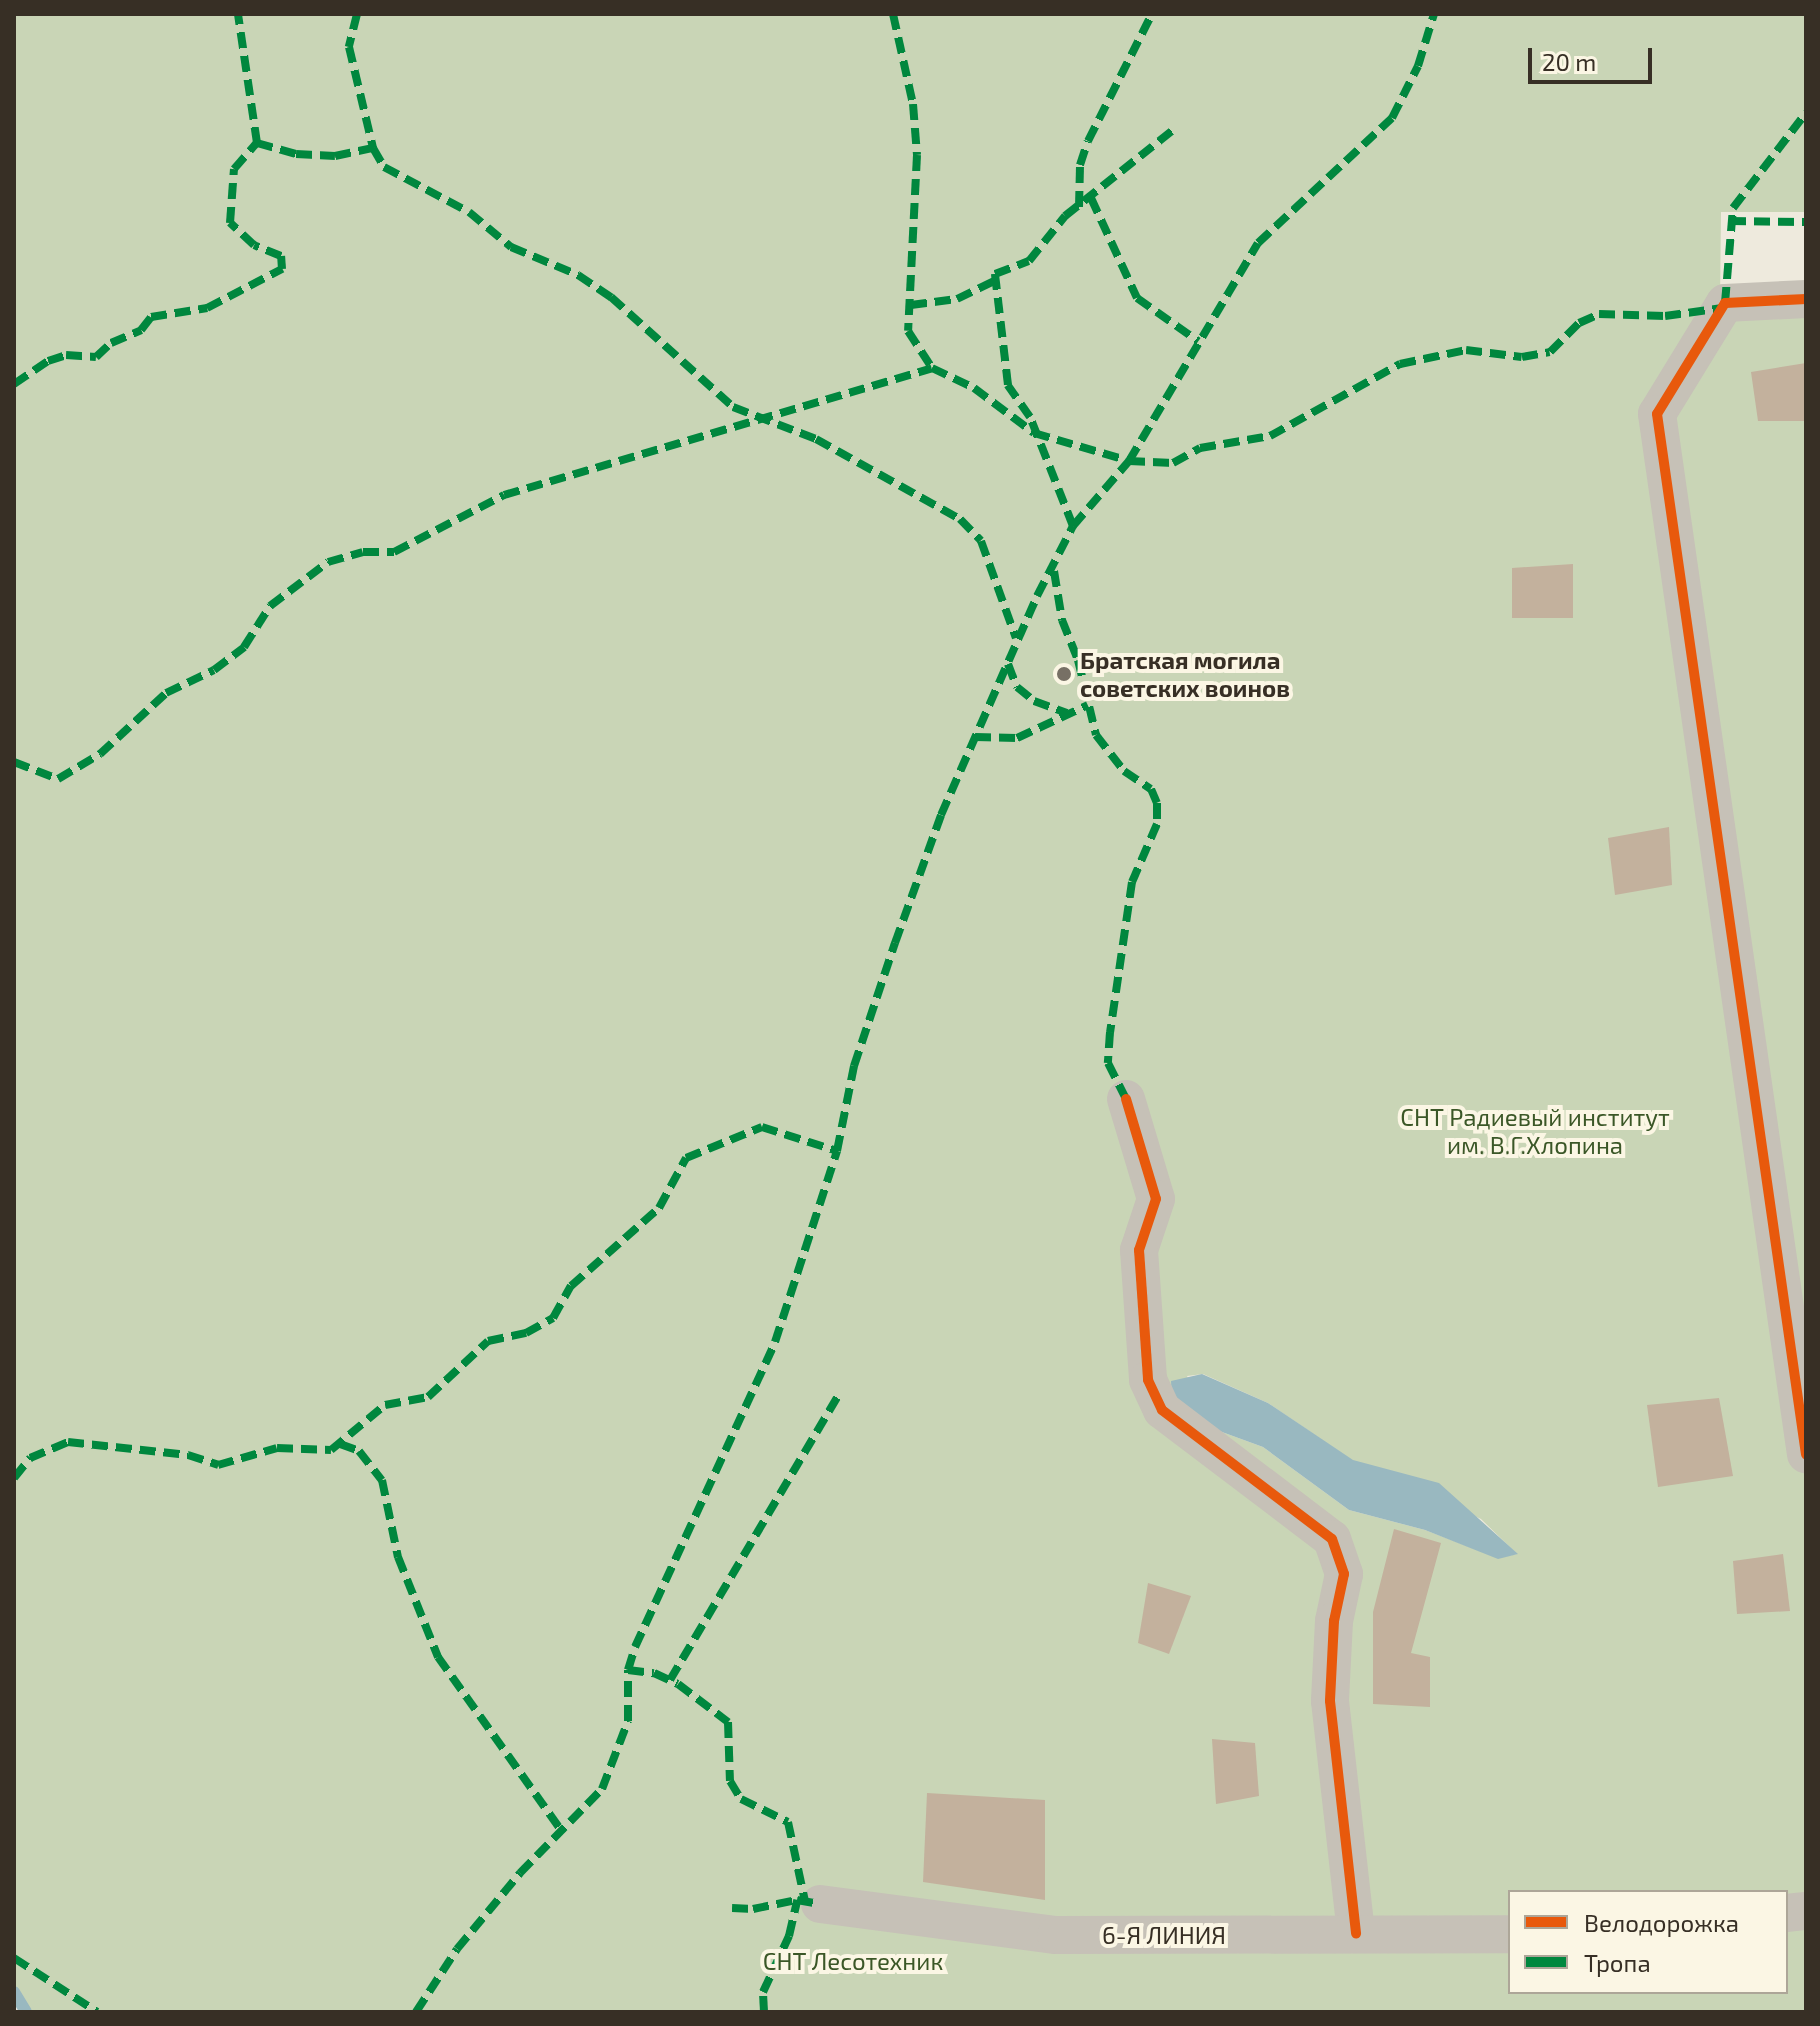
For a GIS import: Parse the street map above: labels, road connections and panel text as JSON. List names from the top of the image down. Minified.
{"streets":{"street":["6-Я ЛИНИЯ"]},"parks":["СНТ Радиевый институт им. В.Г.Хлопина","СНТ Лесотехник"],"places":["Братская могила советских воинов"],"legend":["Велодорожка","Тропа"],"scale_bar":"20 m"}
